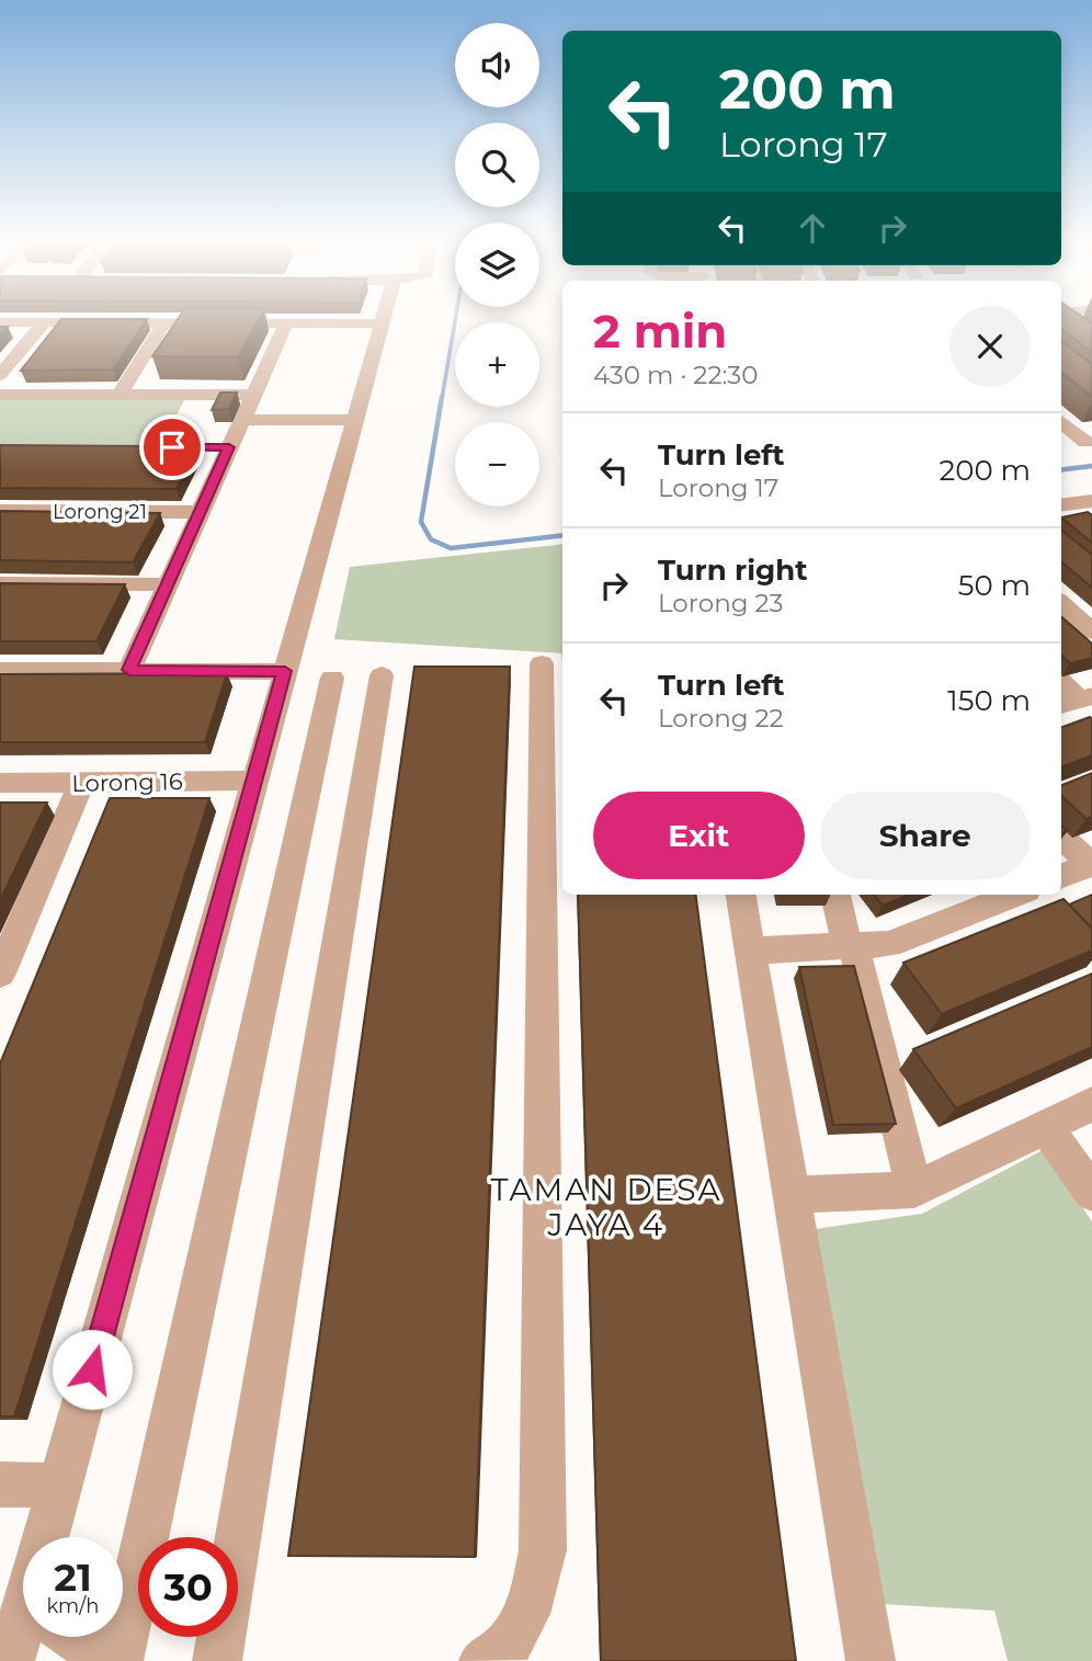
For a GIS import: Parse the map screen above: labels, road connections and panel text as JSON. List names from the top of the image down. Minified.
{"streets":{"street":["Lorong 21","Lorong 16"]},"districts":["TAMAN DESA JAYA 4"],"page":{"map_buttons":["+","−"],"turn":["200 m","Lorong 17"],"heading":["2 min","430 m · 22:30"],"list":[{"name":"Turn left","note":"Lorong 17","value":"200 m"},{"name":"Turn right","note":"Lorong 23","value":"50 m"},{"name":"Turn left","note":"Lorong 22","value":"150 m"}],"buttons":["Exit","Share"],"speed":"21 km/h","limit":"30"}}
